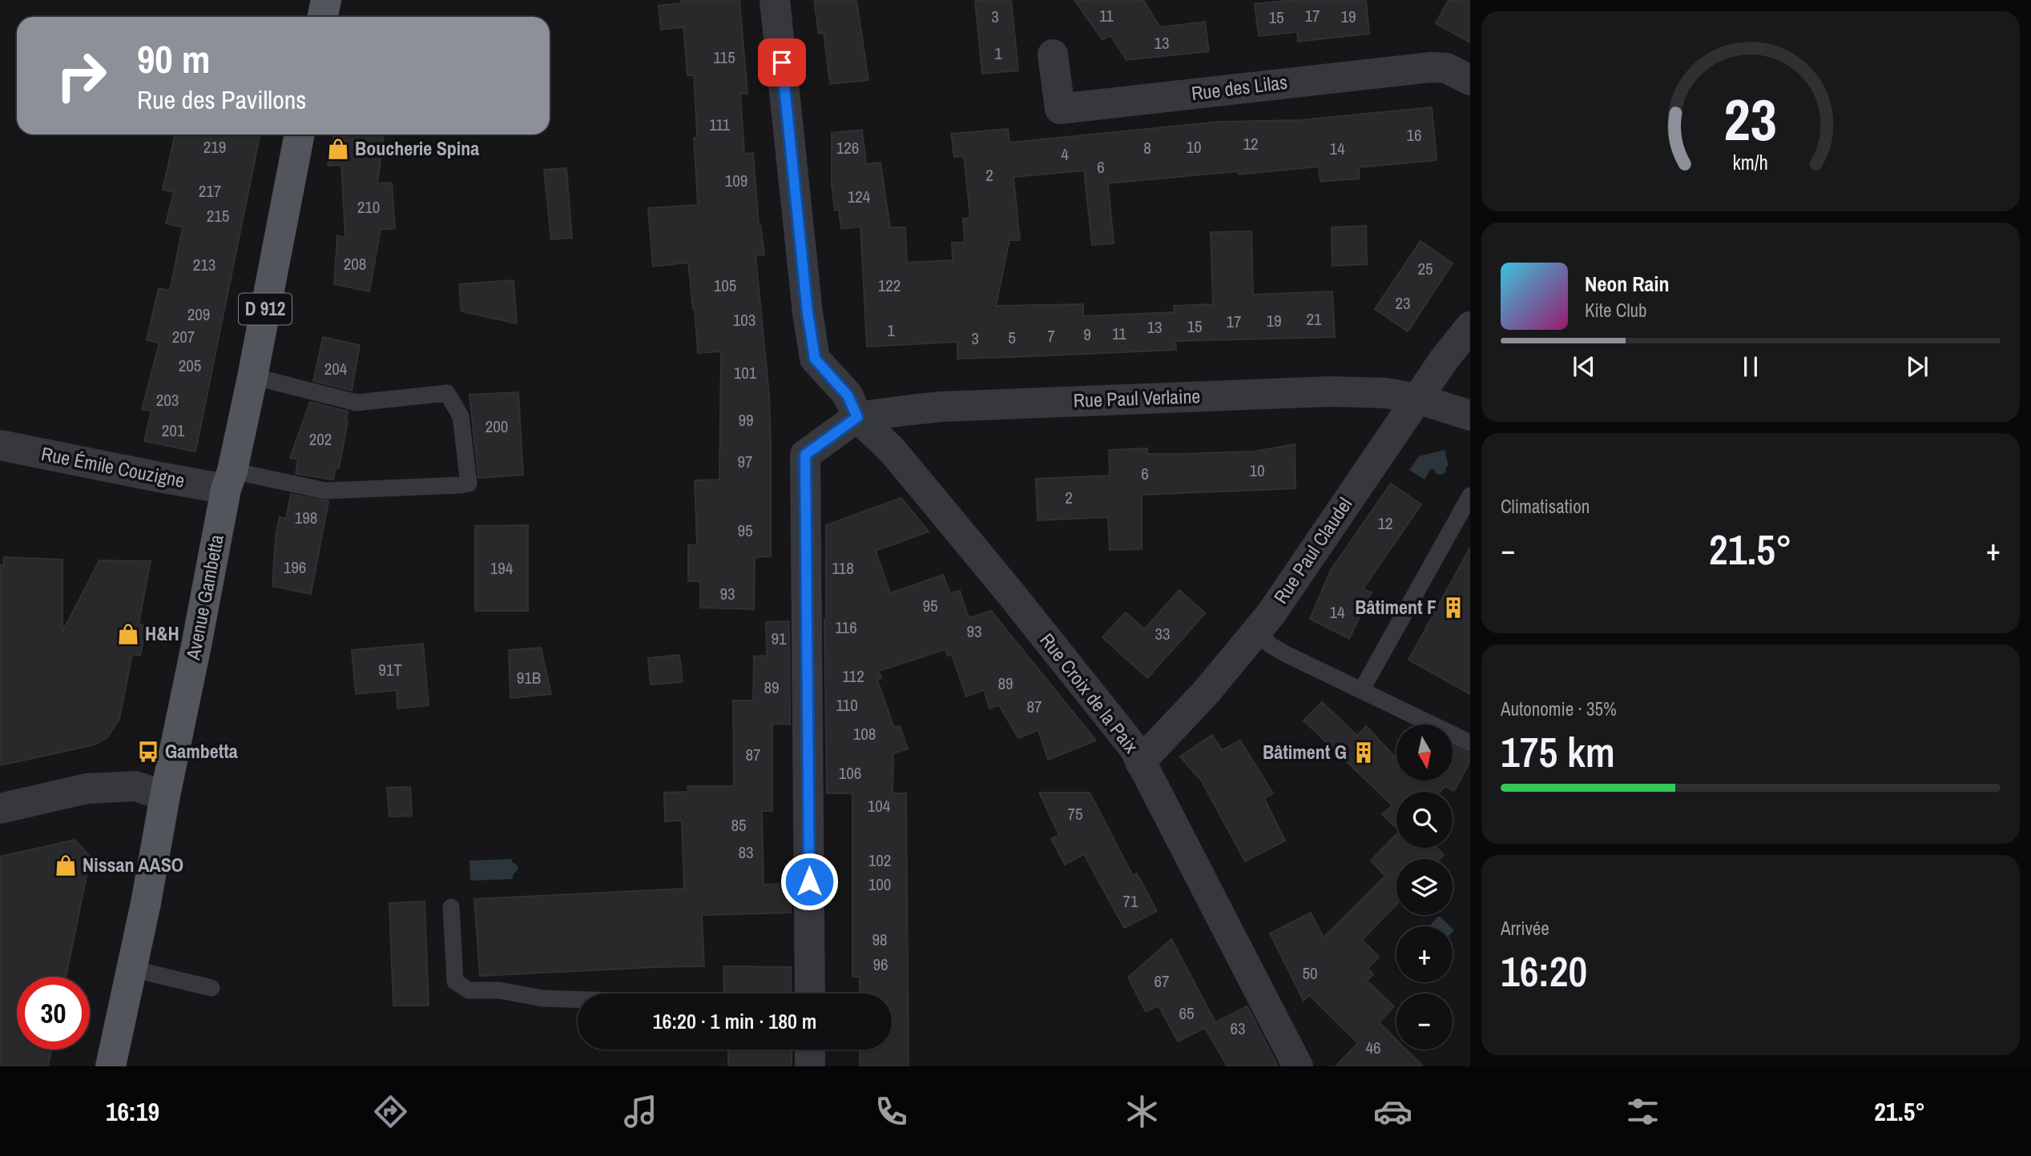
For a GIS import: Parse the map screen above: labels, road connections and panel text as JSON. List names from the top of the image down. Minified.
{"streets":{"main road":["D 912","Avenue Gambetta"],"street":["Rue des Lilas","Rue Paul Verlaine","Rue Émile Couzigne","Rue Paul Claudel","Rue Croix de la Paix"]},"crossings":[["Rue Paul Verlaine","Rue Paul Claudel"],["Rue Paul Verlaine","Rue Croix de la Paix"],["Rue Émile Couzigne","Avenue Gambetta"],["Rue Paul Claudel","Rue Croix de la Paix"]],"places":{"shop":["Boucherie Spina","H&H","Nissan AASO"],"building":["Bâtiment F","Bâtiment G"],"bus stop":["Gambetta"]},"house_numbers":["11","17","3","19","15","13","1","115","111","16","12","219","10","126","8","14","4","6","2","109","217","124","210","215","208","213","25","105","122","23","209","21","103","19","17","15","13","1","11","9","7","207","5","3","205","204","101","203","99","200","201","202","97","10","6","2","198","12","95","196","194","118","93","95","14","116","93","33","91","91T","112","91B","89","89","110","87","108","87","106","104","75","85","83","102","100","71","98","96","50","67","65","63","46"],"north":"bottom","page":{"turn":["90 m","Rue des Pavillons"],"song":["Neon Rain","Kite Club"],"tile":["Climatisation",["Autonomie · 35%","175 km"],["Arrivée","16:20"]],"heat":["−","21.5°","+"],"map_buttons":["+","−"],"limit":"30","trip":"16:20 · 1 min · 180 m","tabs":["16:19","21.5°"],"gauge":["23","km/h"]}}
